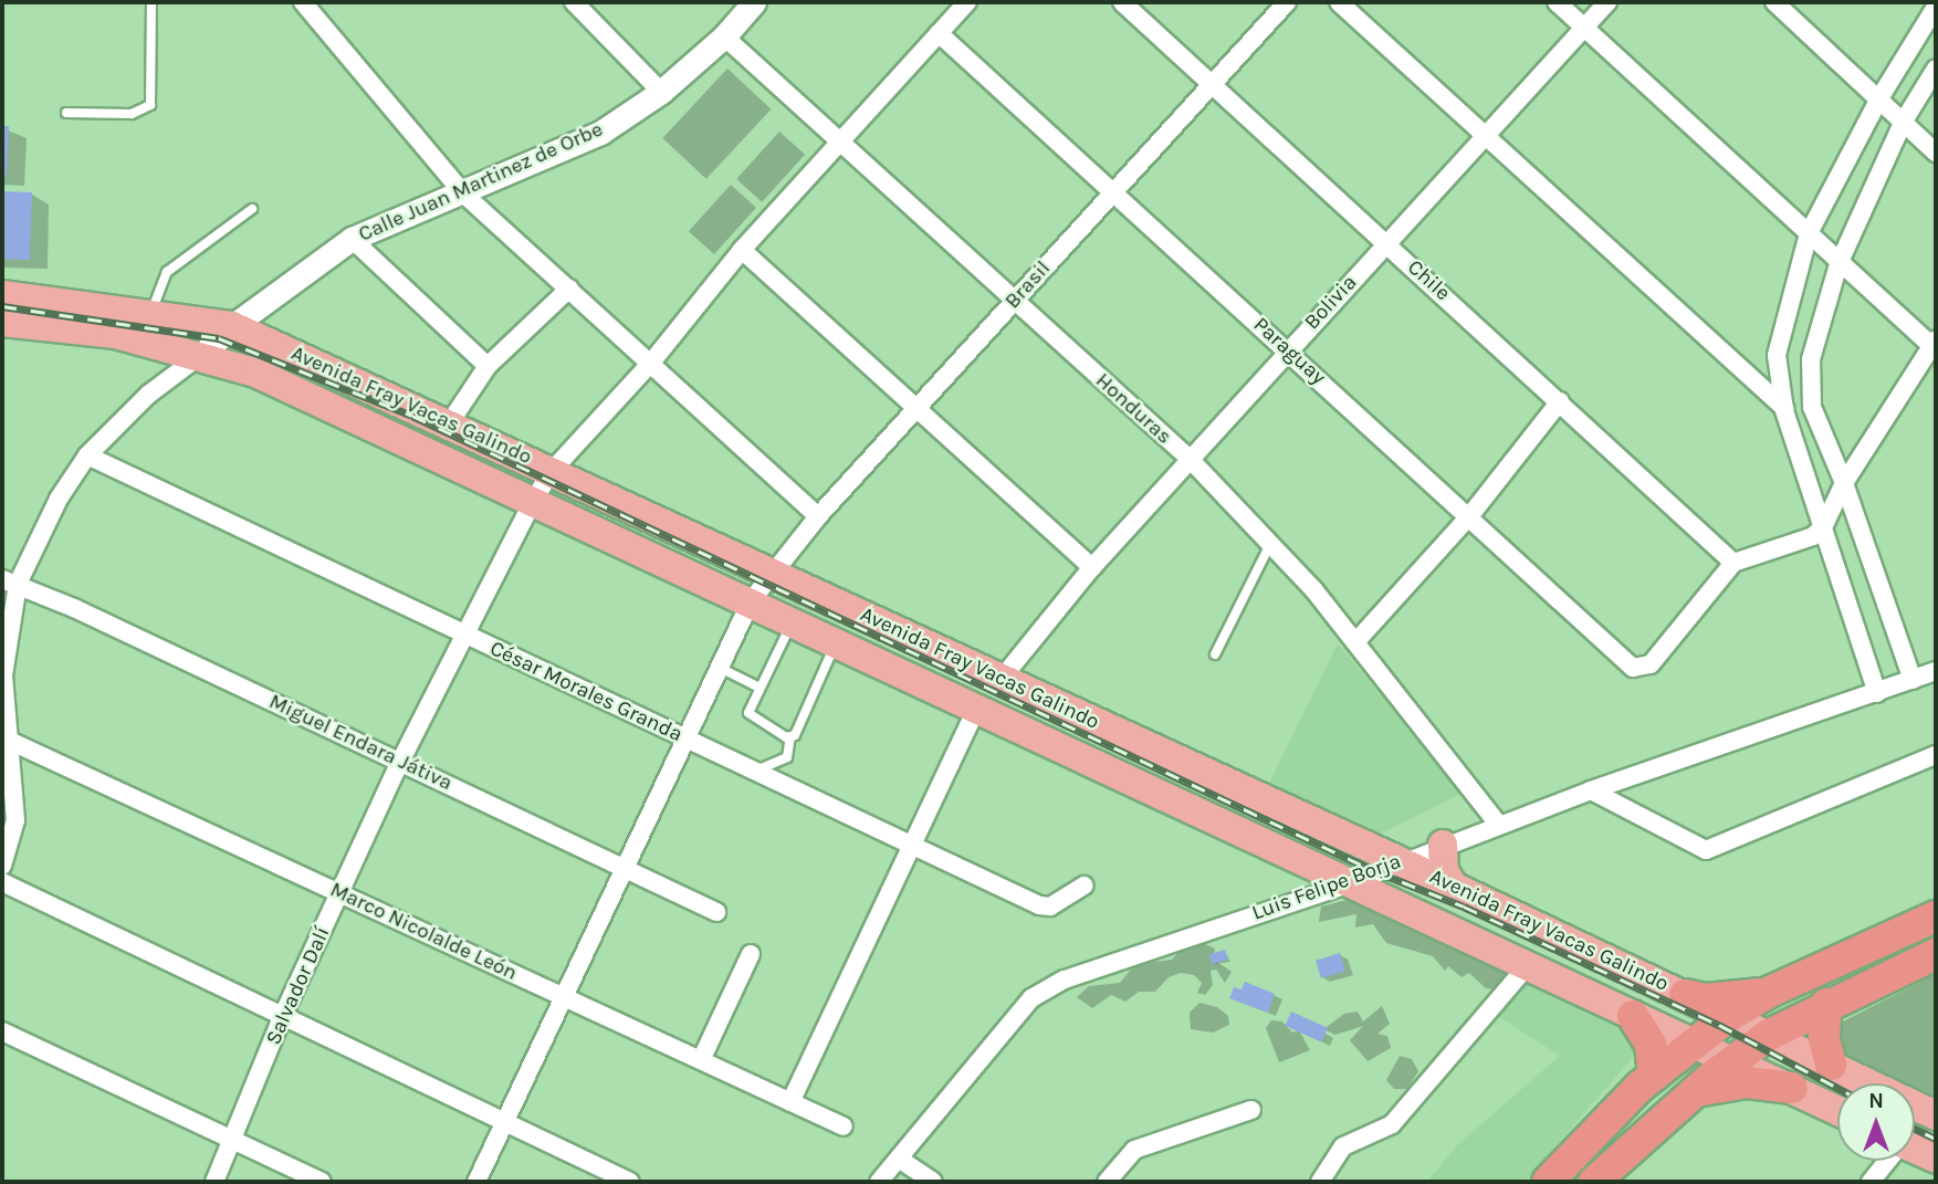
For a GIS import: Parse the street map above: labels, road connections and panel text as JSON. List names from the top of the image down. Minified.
{"streets":{"main road":["Avenida Fray Vacas Galindo"],"street":["Calle Juan Martinez de Orbe","Chile","Brasil","Bolivia","Paraguay","Honduras","César Morales Granda","Miguel Endara Játiva","Luis Felipe Borja","Marco Nicolalde León","Salvador Dalí"]},"crossings":[["Calle Juan Martinez de Orbe","Avenida Fray Vacas Galindo"],["Calle Juan Martinez de Orbe","Honduras"],["Chile","Brasil"],["Chile","Bolivia"],["Chile","Paraguay"],["Brasil","Paraguay"],["Brasil","Avenida Fray Vacas Galindo"],["Brasil","Honduras"],["Brasil","César Morales Granda"],["Brasil","Miguel Endara Játiva"],["Brasil","Marco Nicolalde León"],["Bolivia","Paraguay"],["Bolivia","Avenida Fray Vacas Galindo"],["Bolivia","Honduras"],["Paraguay","Salvador Dalí"],["Avenida Fray Vacas Galindo","Luis Felipe Borja"],["Avenida Fray Vacas Galindo","Salvador Dalí"],["Honduras","Luis Felipe Borja"],["Honduras","Salvador Dalí"],["César Morales Granda","Salvador Dalí"],["Miguel Endara Játiva","Salvador Dalí"],["Marco Nicolalde León","Salvador Dalí"]],"north":"top"}
